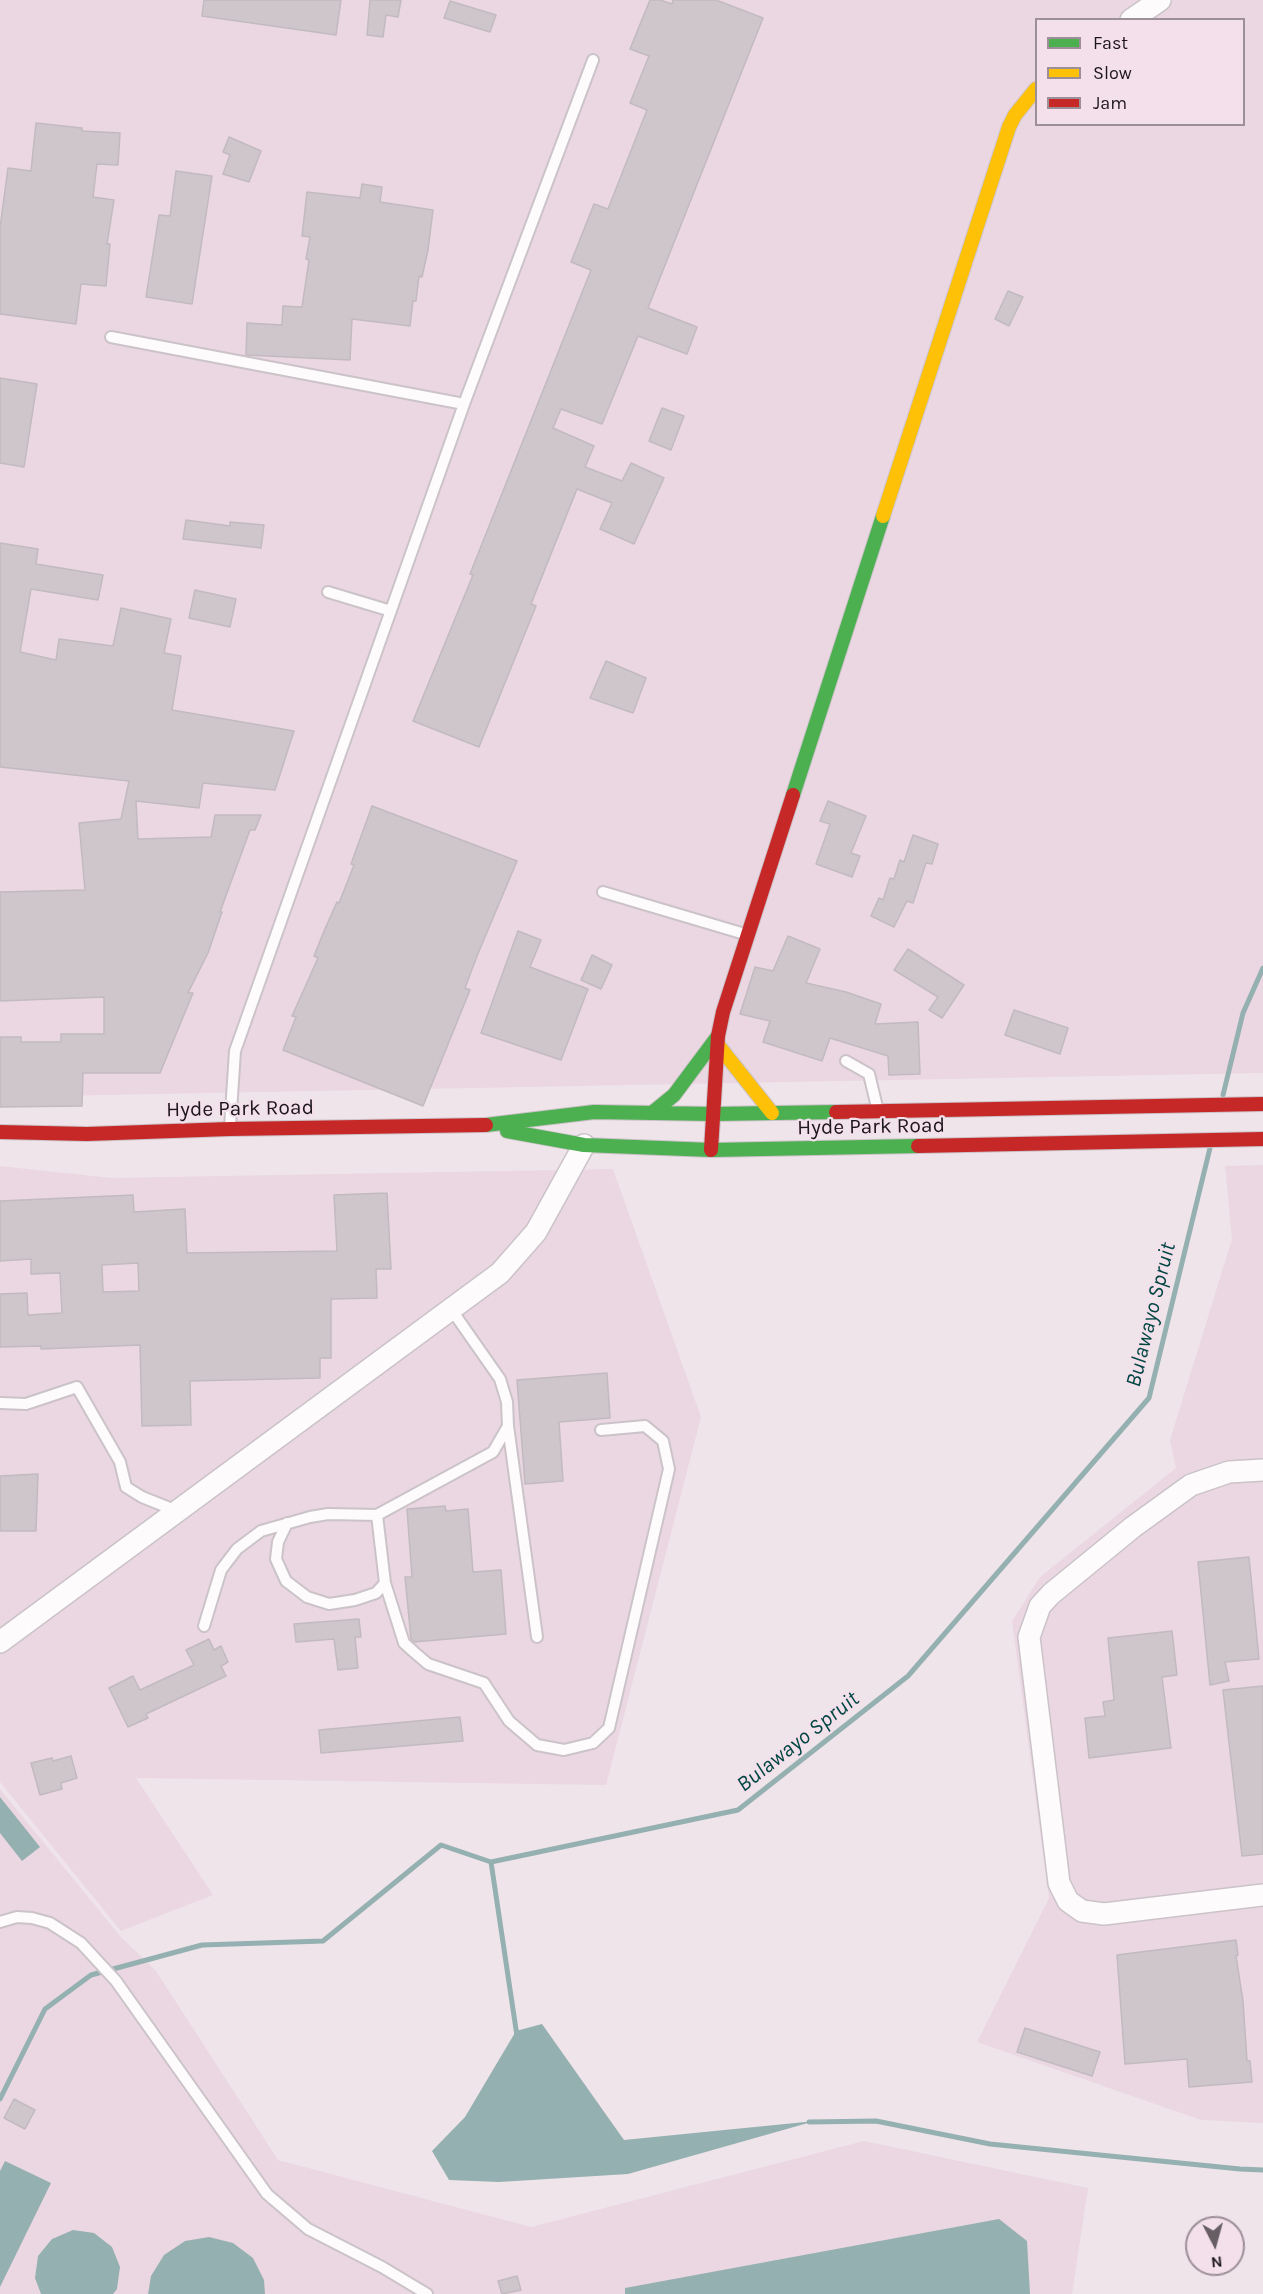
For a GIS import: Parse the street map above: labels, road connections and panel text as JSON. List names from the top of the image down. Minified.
{"streets":{"street":["Hyde Park Road"]},"water":["Bulawayo Spruit"],"legend":["Fast","Slow","Jam"],"north":"bottom"}
